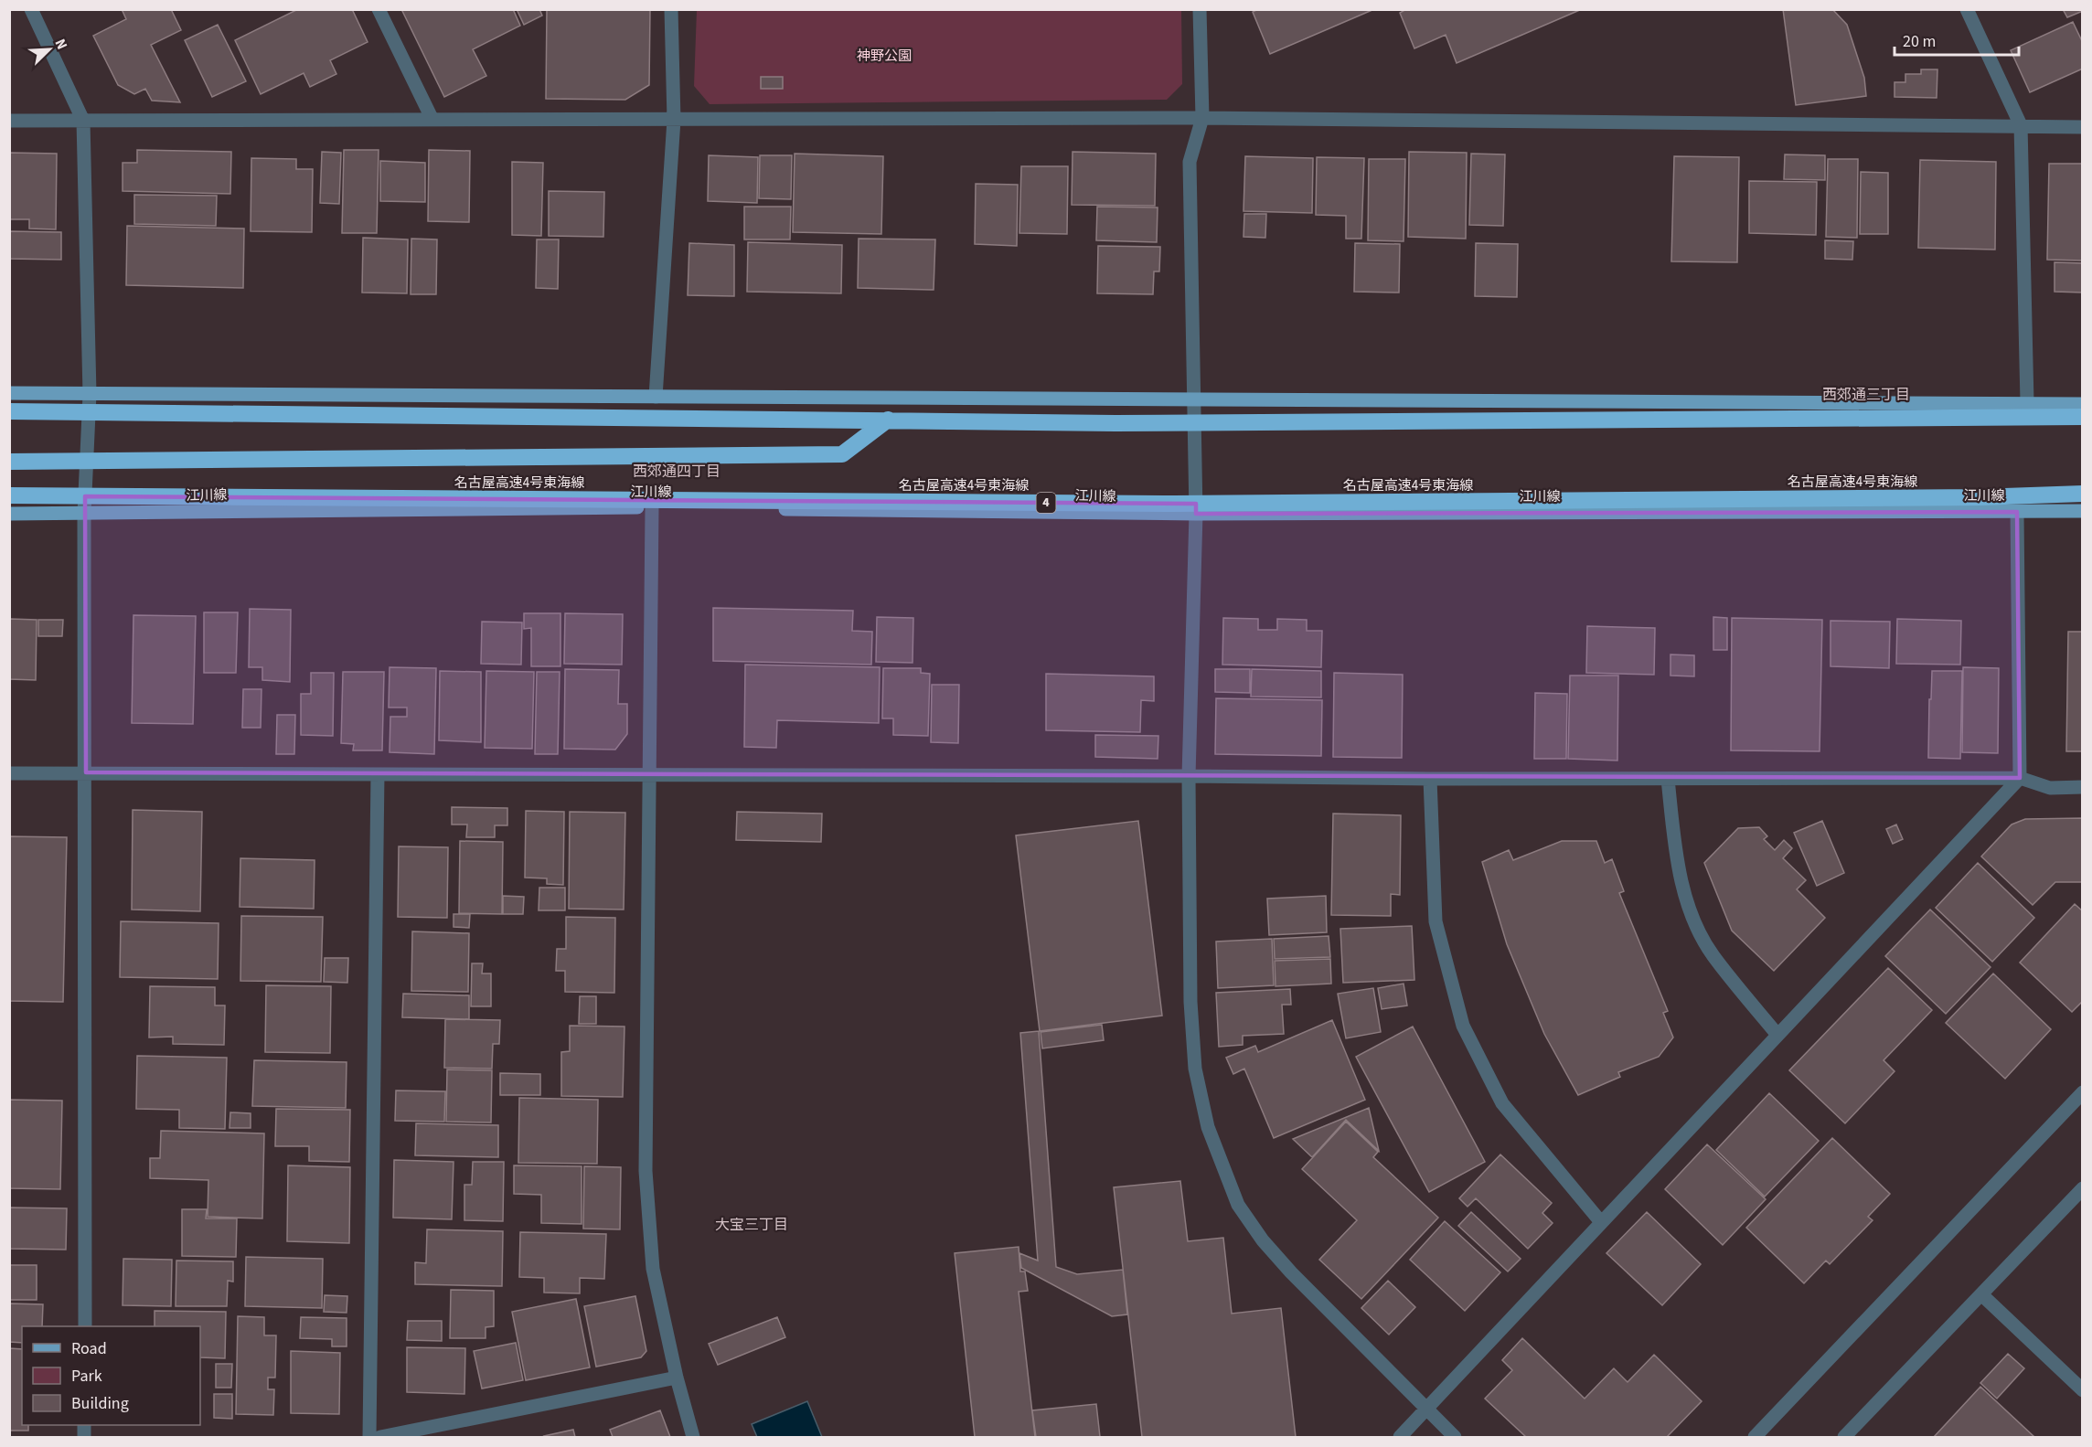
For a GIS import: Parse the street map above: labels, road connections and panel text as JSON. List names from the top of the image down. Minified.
{"streets":{"highway":["名古屋高速4号東海線","4"],"main road":["江川線"]},"districts":["西郊通三丁目","西郊通四丁目","大宝三丁目"],"parks":["神野公園"],"legend":["Road","Park","Building"],"scale_bar":"20 m","north":"top right"}
